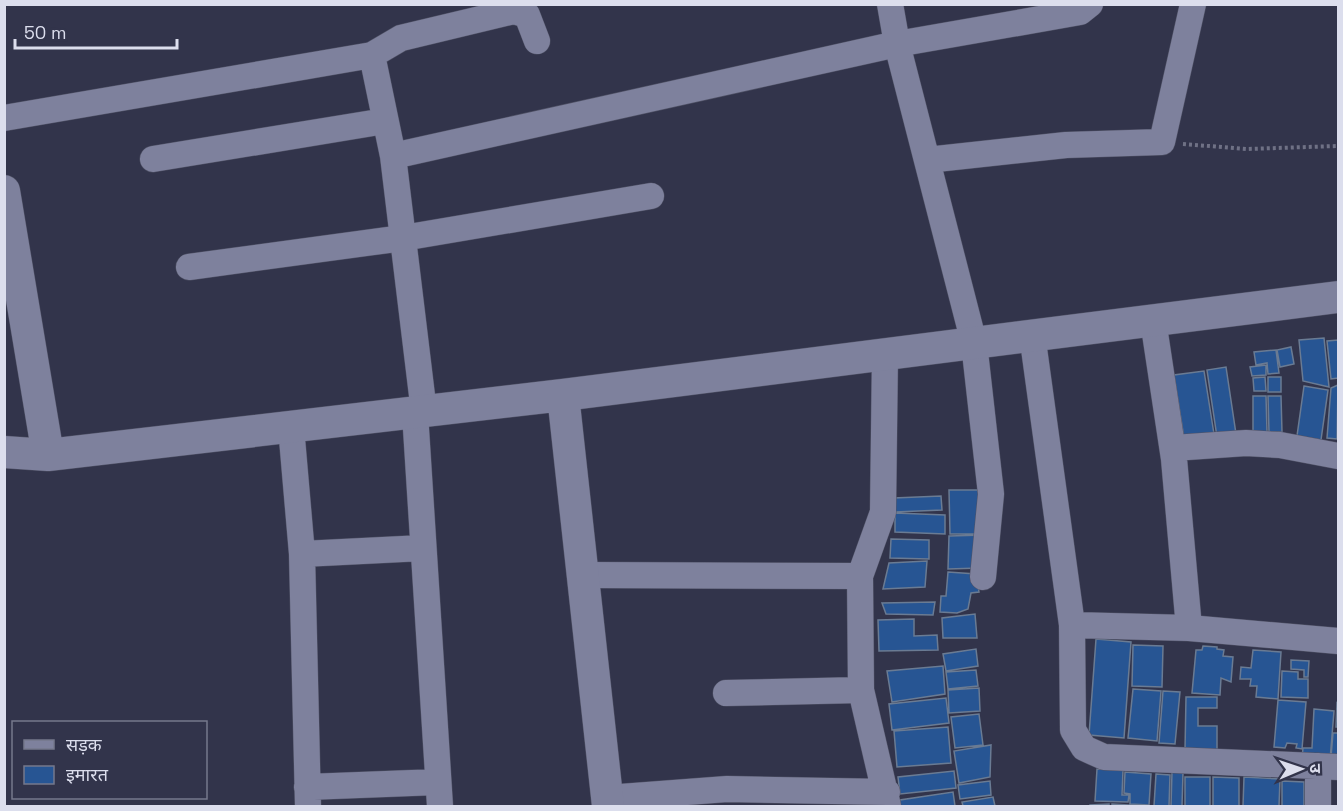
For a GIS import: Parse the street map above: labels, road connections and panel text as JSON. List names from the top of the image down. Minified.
{"legend":["सड़क","इमारत"],"scale_bar":"50 m","north":"right"}
